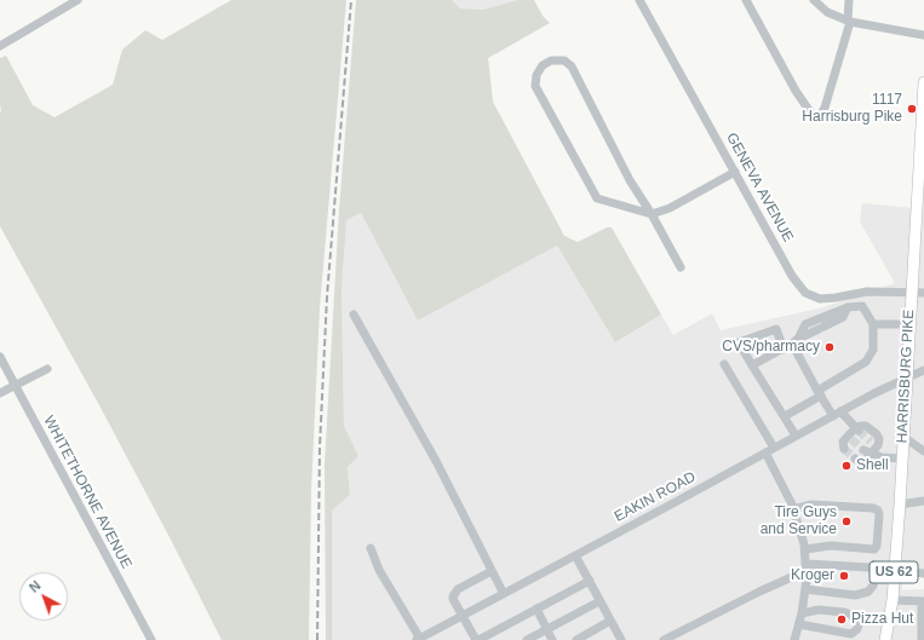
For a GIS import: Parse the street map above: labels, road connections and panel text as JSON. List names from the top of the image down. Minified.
{"streets":{"main road":["HARRISBURG PIKE","US 62"],"street":["GENEVA AVENUE","WHITETHORNE AVENUE","EAKIN ROAD"]},"crossings":[["GENEVA AVENUE","HARRISBURG PIKE"],["HARRISBURG PIKE","EAKIN ROAD"]],"places":["1117 Harrisburg Pike","CVS/pharmacy","Shell","Tire Guys and Service","Kroger","Pizza Hut"],"north":"top left"}
